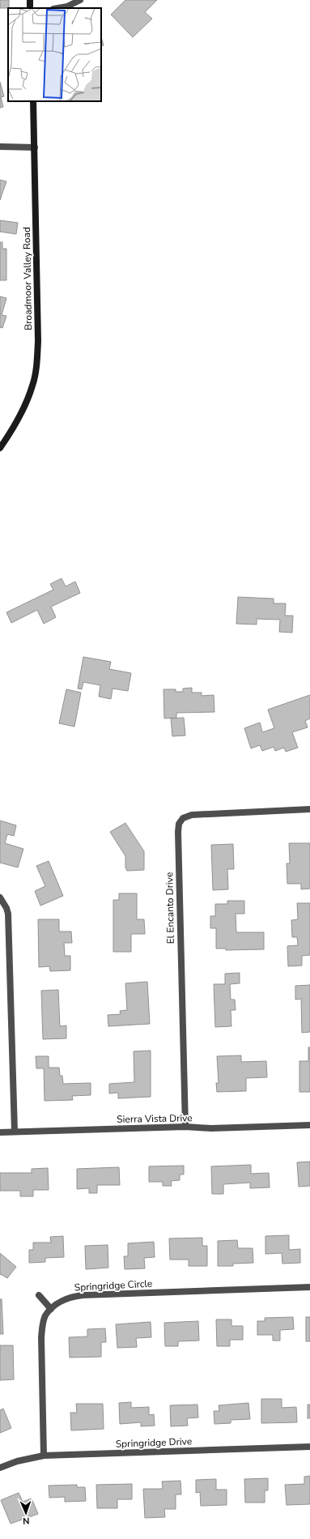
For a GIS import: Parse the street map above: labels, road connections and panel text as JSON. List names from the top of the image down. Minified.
{"streets":{"street":["Broadmoor Valley Road","El Encanto Drive","Sierra Vista Drive","Springridge Circle","Springridge Drive"]},"crossings":[["El Encanto Drive","Sierra Vista Drive"],["Springridge Circle","Springridge Drive"]],"north":"bottom"}
